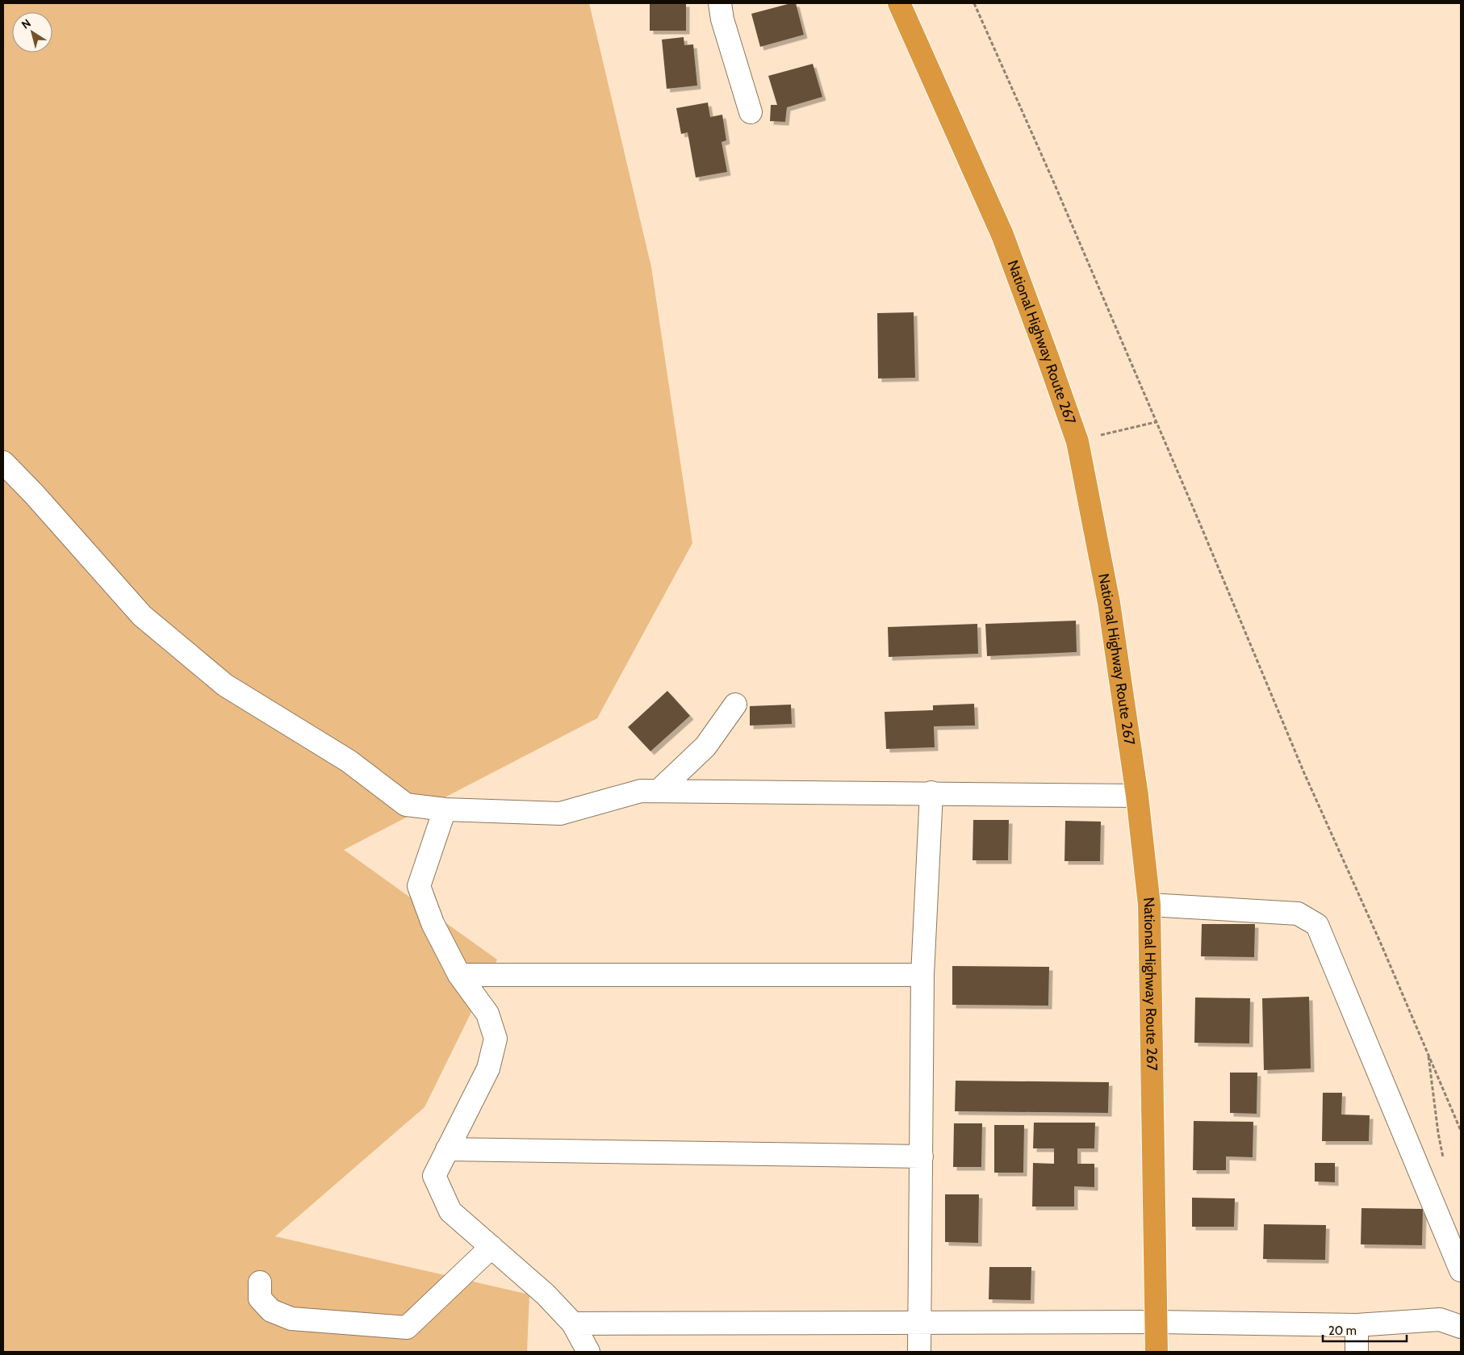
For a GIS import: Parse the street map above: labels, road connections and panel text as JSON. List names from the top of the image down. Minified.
{"streets":{"highway":["National Highway Route 267"]},"scale_bar":"20 m","north":"top left"}
